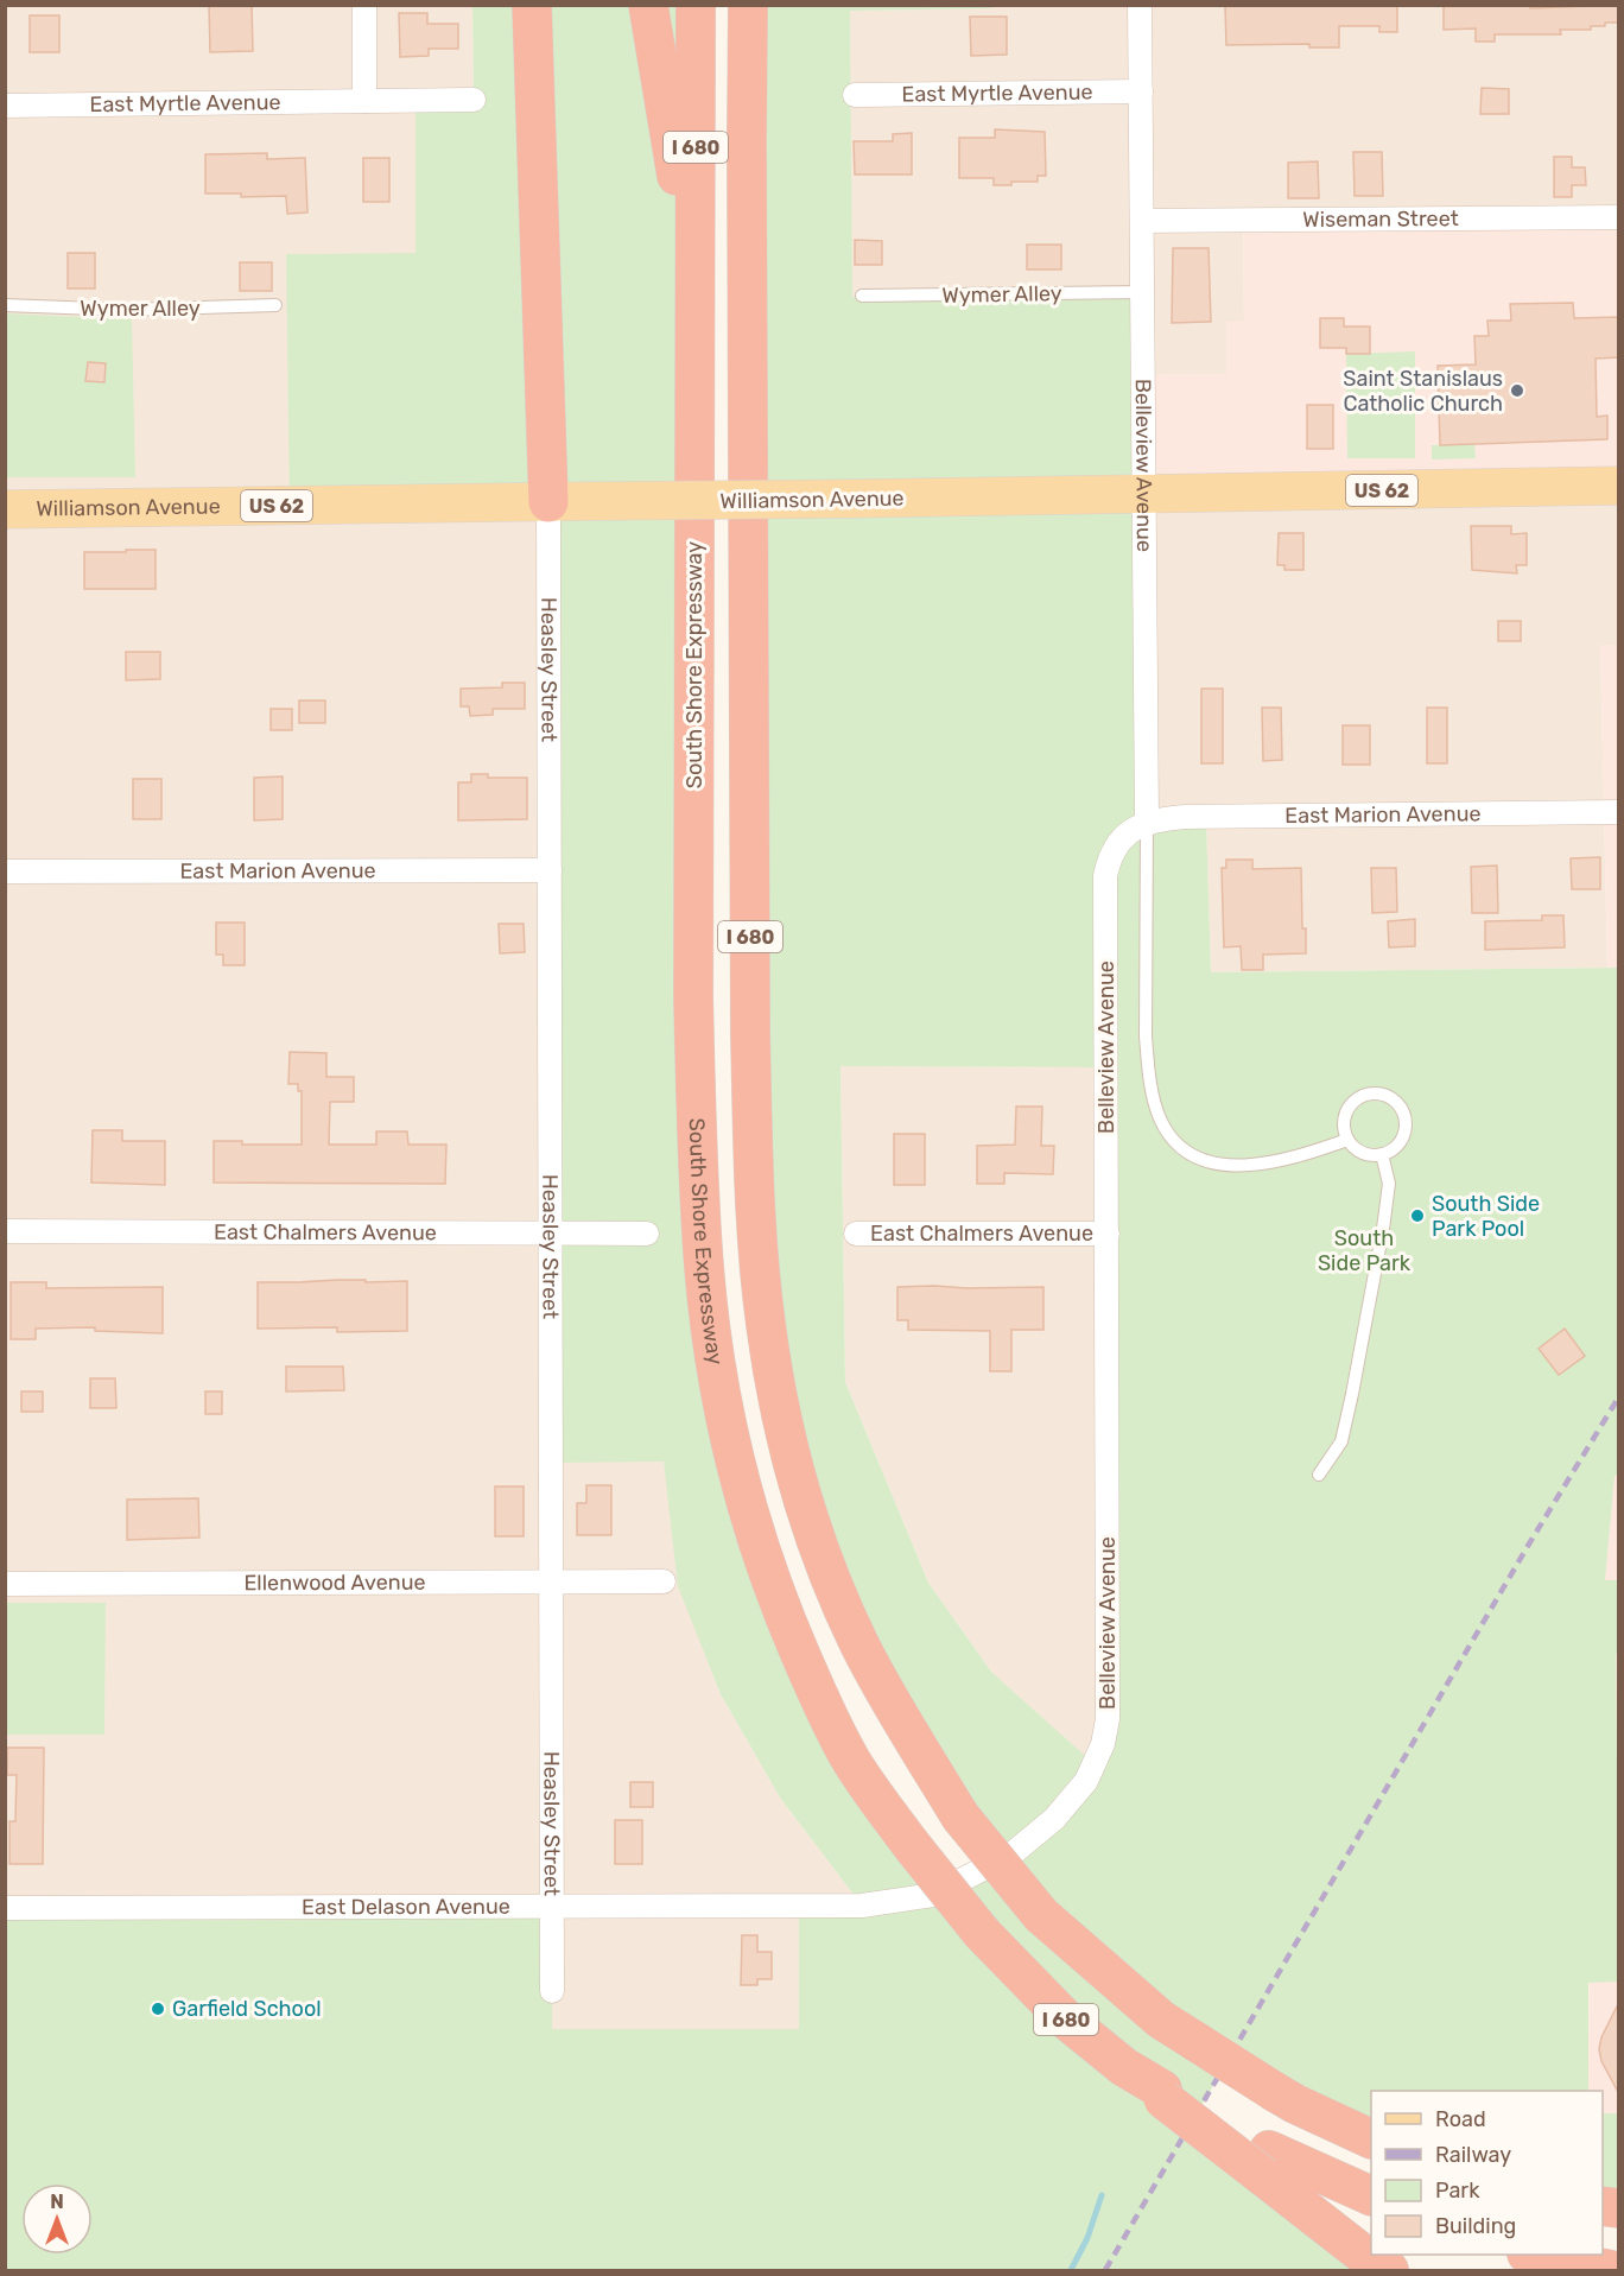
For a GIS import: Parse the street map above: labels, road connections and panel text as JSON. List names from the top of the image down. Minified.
{"streets":{"highway":["I 680","South Shore Expressway"],"main road":["US 62","Williamson Avenue"],"street":["East Myrtle Avenue","Wiseman Street","Belleview Avenue","Heasley Street","East Marion Avenue","East Chalmers Avenue","Ellenwood Avenue","East Delason Avenue"],"lane":["Wymer Alley"]},"crossings":[["East Myrtle Avenue","Belleview Avenue"],["Wiseman Street","Belleview Avenue"],["Wymer Alley","Belleview Avenue"],["Belleview Avenue","Williamson Avenue"],["Belleview Avenue","East Marion Avenue"],["Belleview Avenue","East Chalmers Avenue"],["Belleview Avenue","East Delason Avenue"],["Williamson Avenue","Heasley Street"],["Heasley Street","East Marion Avenue"],["Heasley Street","East Chalmers Avenue"],["Heasley Street","Ellenwood Avenue"],["Heasley Street","East Delason Avenue"]],"parks":["South Side Park"],"places":["Saint Stanislaus Catholic Church","South Side Park Pool","Garfield School"],"legend":["Road","Railway","Park","Building"],"north":"top"}
